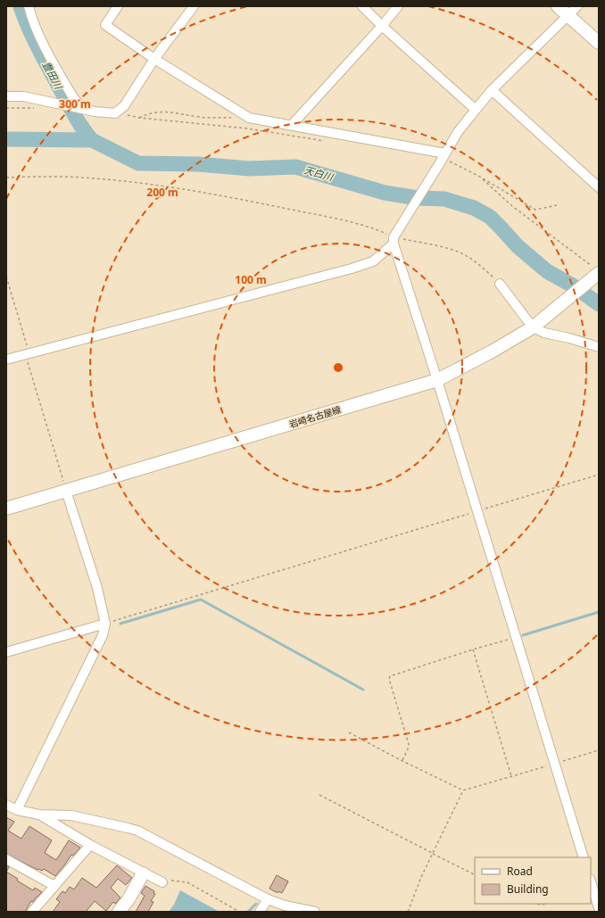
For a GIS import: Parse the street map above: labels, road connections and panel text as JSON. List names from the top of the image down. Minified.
{"streets":{"main road":["岩崎名古屋線"]},"water":["豊田川","天白川"],"legend":["Road","Building"],"rings":["300 m","200 m","100 m"]}
